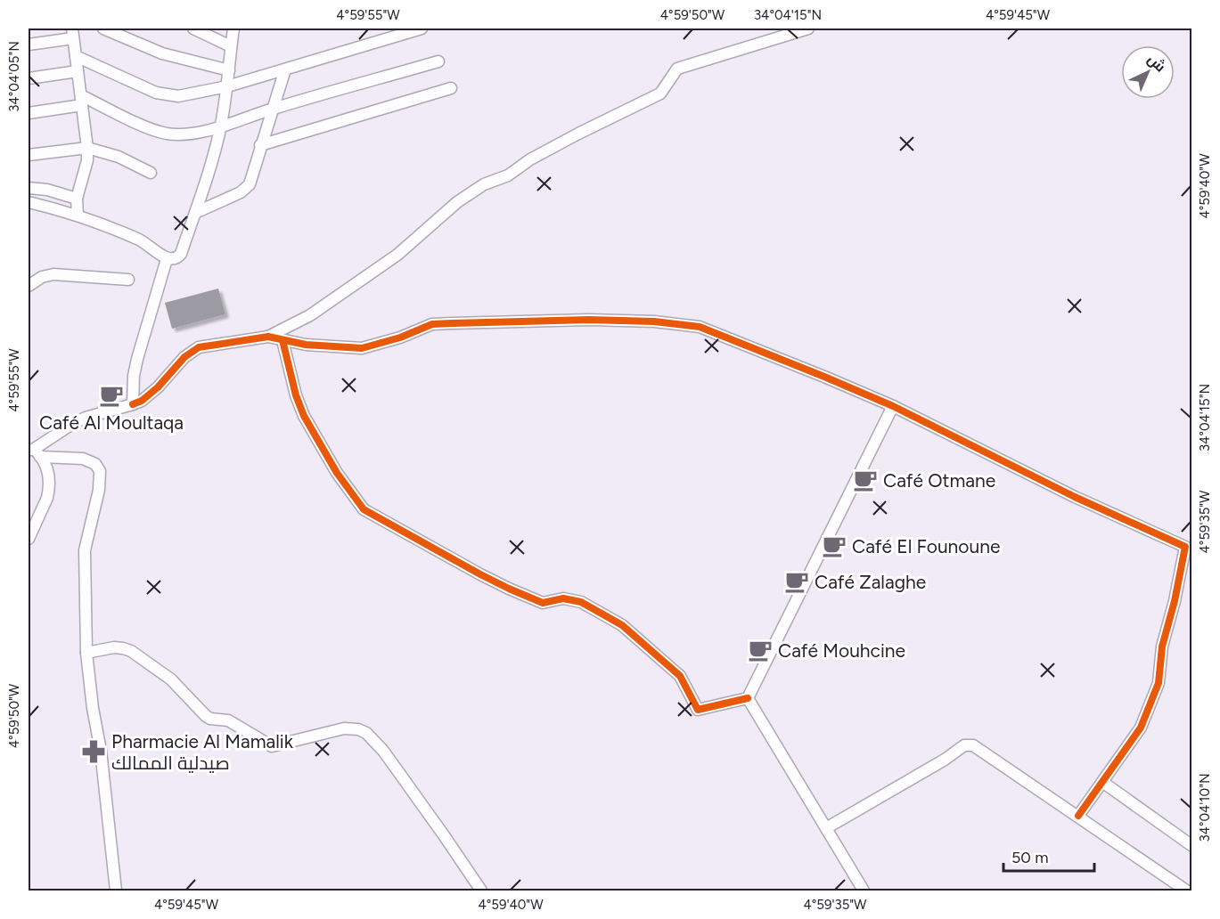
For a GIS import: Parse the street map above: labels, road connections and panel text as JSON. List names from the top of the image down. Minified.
{"places":{"cafe":["Café Al Moultaqa","Café Otmane","Café El Founoune","Café Zalaghe","Café Mouhcine"],"pharmacy":["Pharmacie Al Mamalik صيدلية الممالك"]},"scale_bar":"50 m","north":"top right","coordinates":["4°59'55\"W","4°59'50\"W","34°04'15\"N","4°59'45\"W","34°04'05\"N","4°59'40\"W","4°59'35\"W","34°04'10\"N"]}
